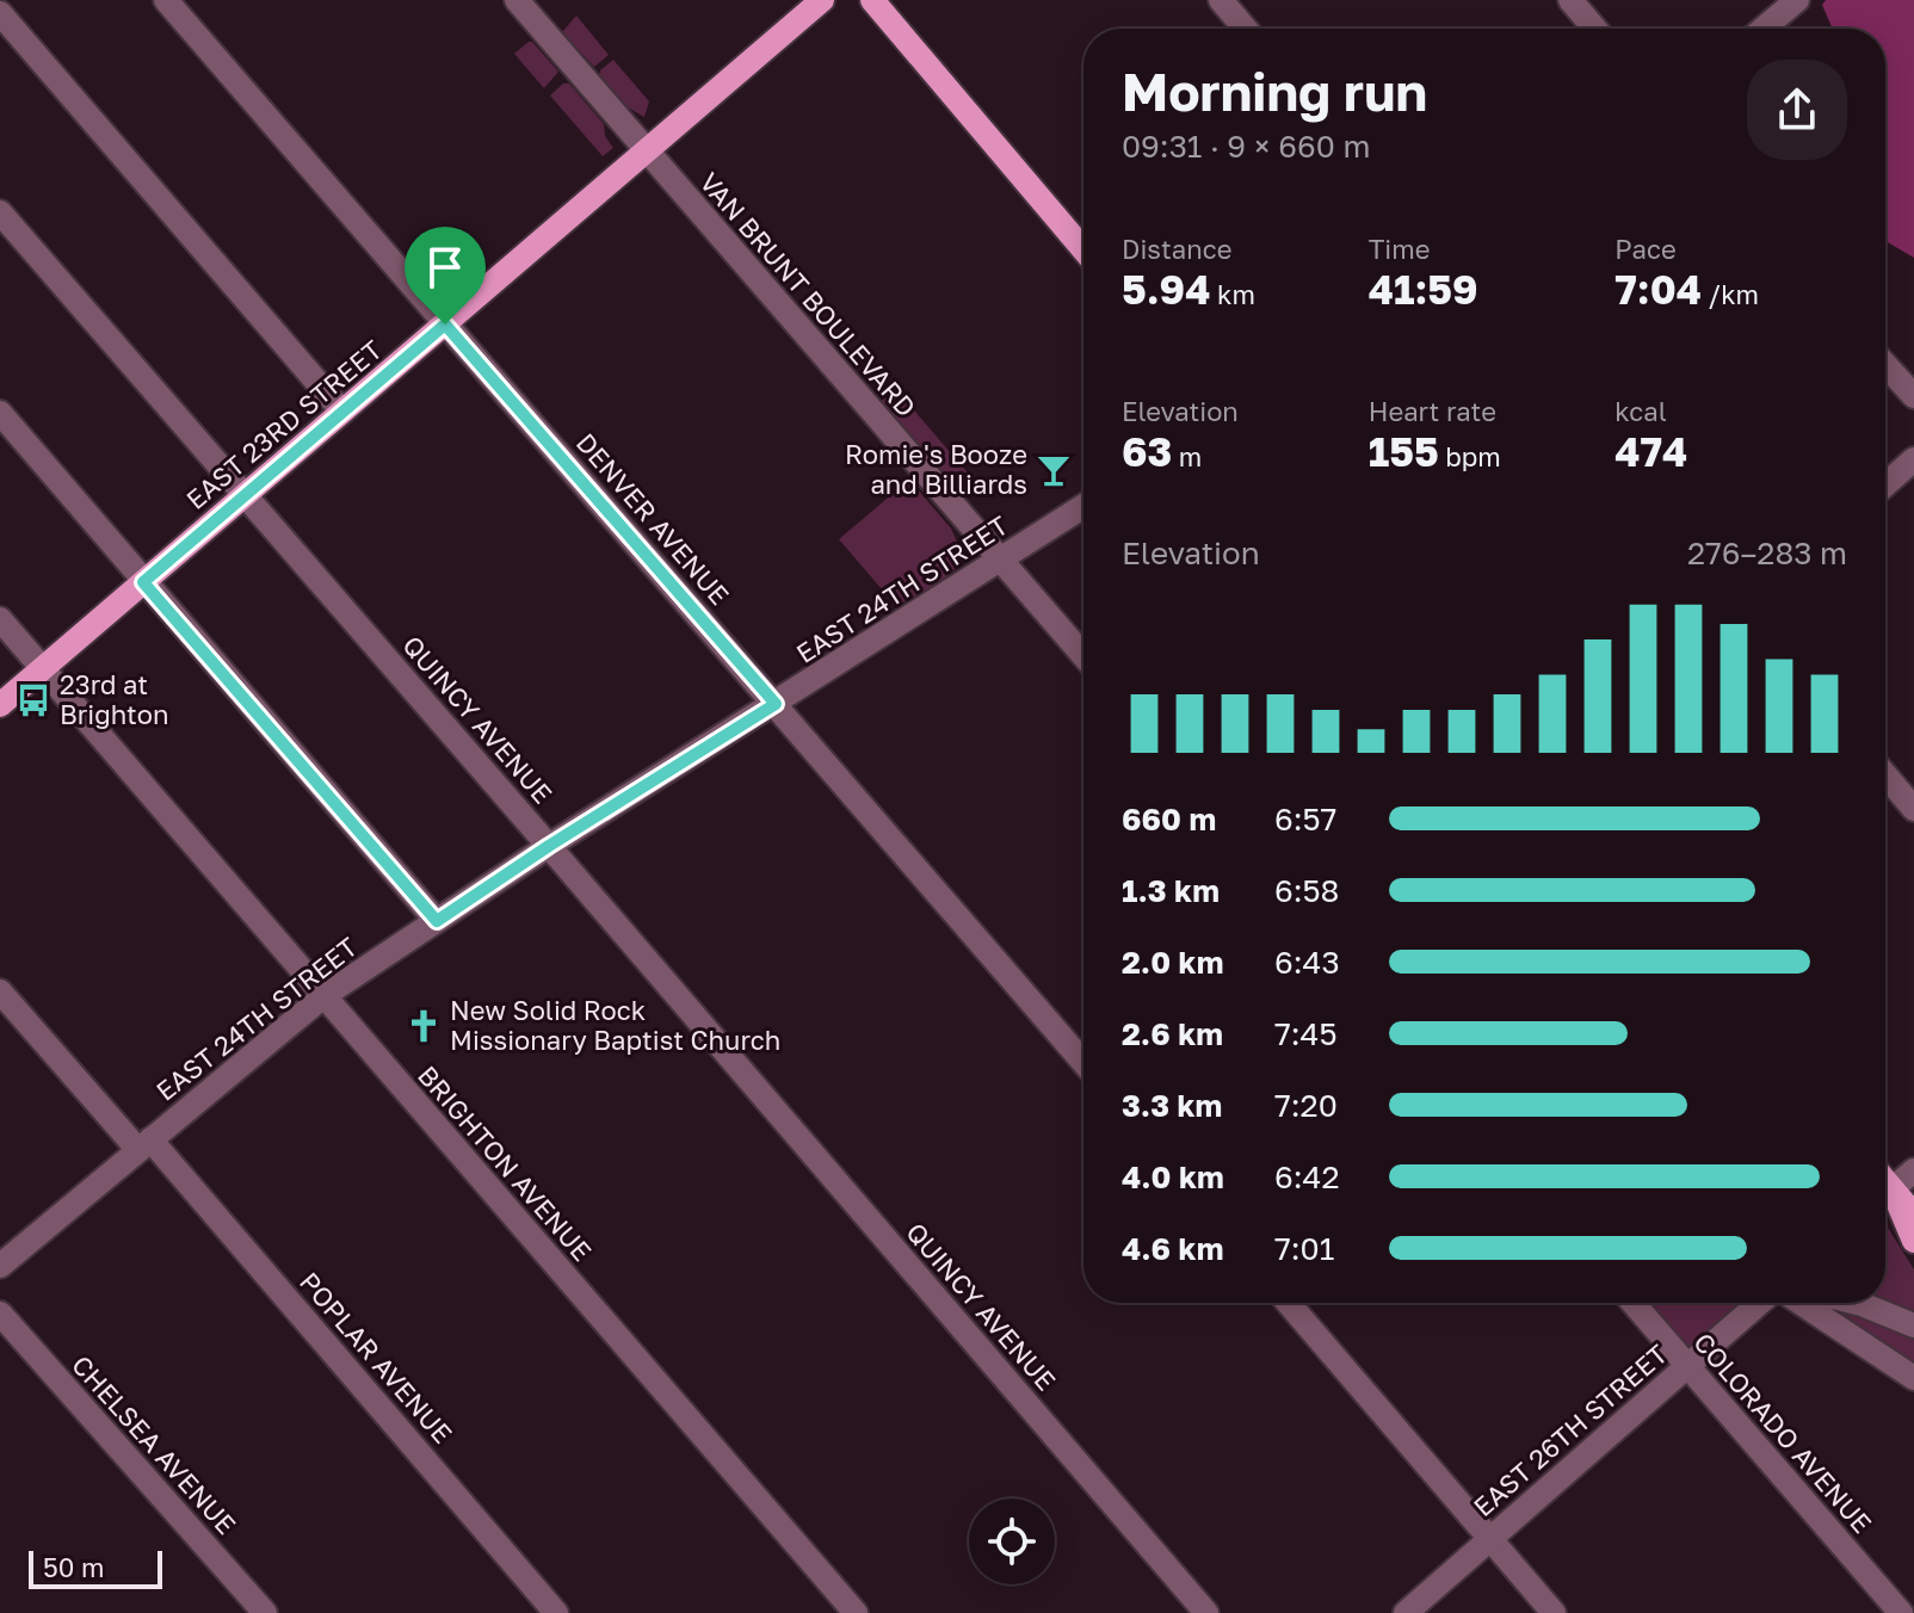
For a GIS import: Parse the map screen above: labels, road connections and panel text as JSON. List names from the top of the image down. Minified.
{"streets":{"main road":["EAST 23RD STREET"],"street":["VAN BRUNT BOULEVARD","DENVER AVENUE","EAST 24TH STREET","QUINCY AVENUE","BRIGHTON AVENUE","POPLAR AVENUE","EAST 26TH STREET","COLORADO AVENUE","CHELSEA AVENUE"]},"crossings":[["VAN BRUNT BOULEVARD","EAST 23RD STREET"],["VAN BRUNT BOULEVARD","EAST 24TH STREET"],["EAST 23RD STREET","DENVER AVENUE"],["EAST 23RD STREET","QUINCY AVENUE"],["EAST 23RD STREET","BRIGHTON AVENUE"],["DENVER AVENUE","EAST 24TH STREET"],["EAST 24TH STREET","QUINCY AVENUE"],["EAST 24TH STREET","BRIGHTON AVENUE"],["EAST 24TH STREET","POPLAR AVENUE"],["EAST 26TH STREET","COLORADO AVENUE"]],"places":{"bar":["Romie's Booze and Billiards"],"bus stop":["23rd at Brighton"],"church":["New Solid Rock Missionary Baptist Church"]},"scale_bar":"50 m","page":{"heading":["Morning run","09:31 · 9 × 660 m"],"stats":[["Distance","5.94 km"],["Time","41:59"],["Pace","7:04 /km"],["Elevation","63 m"],["Heart rate","155 bpm"],["kcal","474"]],"chart":["Elevation","276–283 m"],"list":[{"name":"660 m","note":"6:57"},{"name":"1.3 km","note":"6:58"},{"name":"2.0 km","note":"6:43"},{"name":"2.6 km","note":"7:45"},{"name":"3.3 km","note":"7:20"},{"name":"4.0 km","note":"6:42"},{"name":"4.6 km","note":"7:01"}],"scale":"50 m"}}
